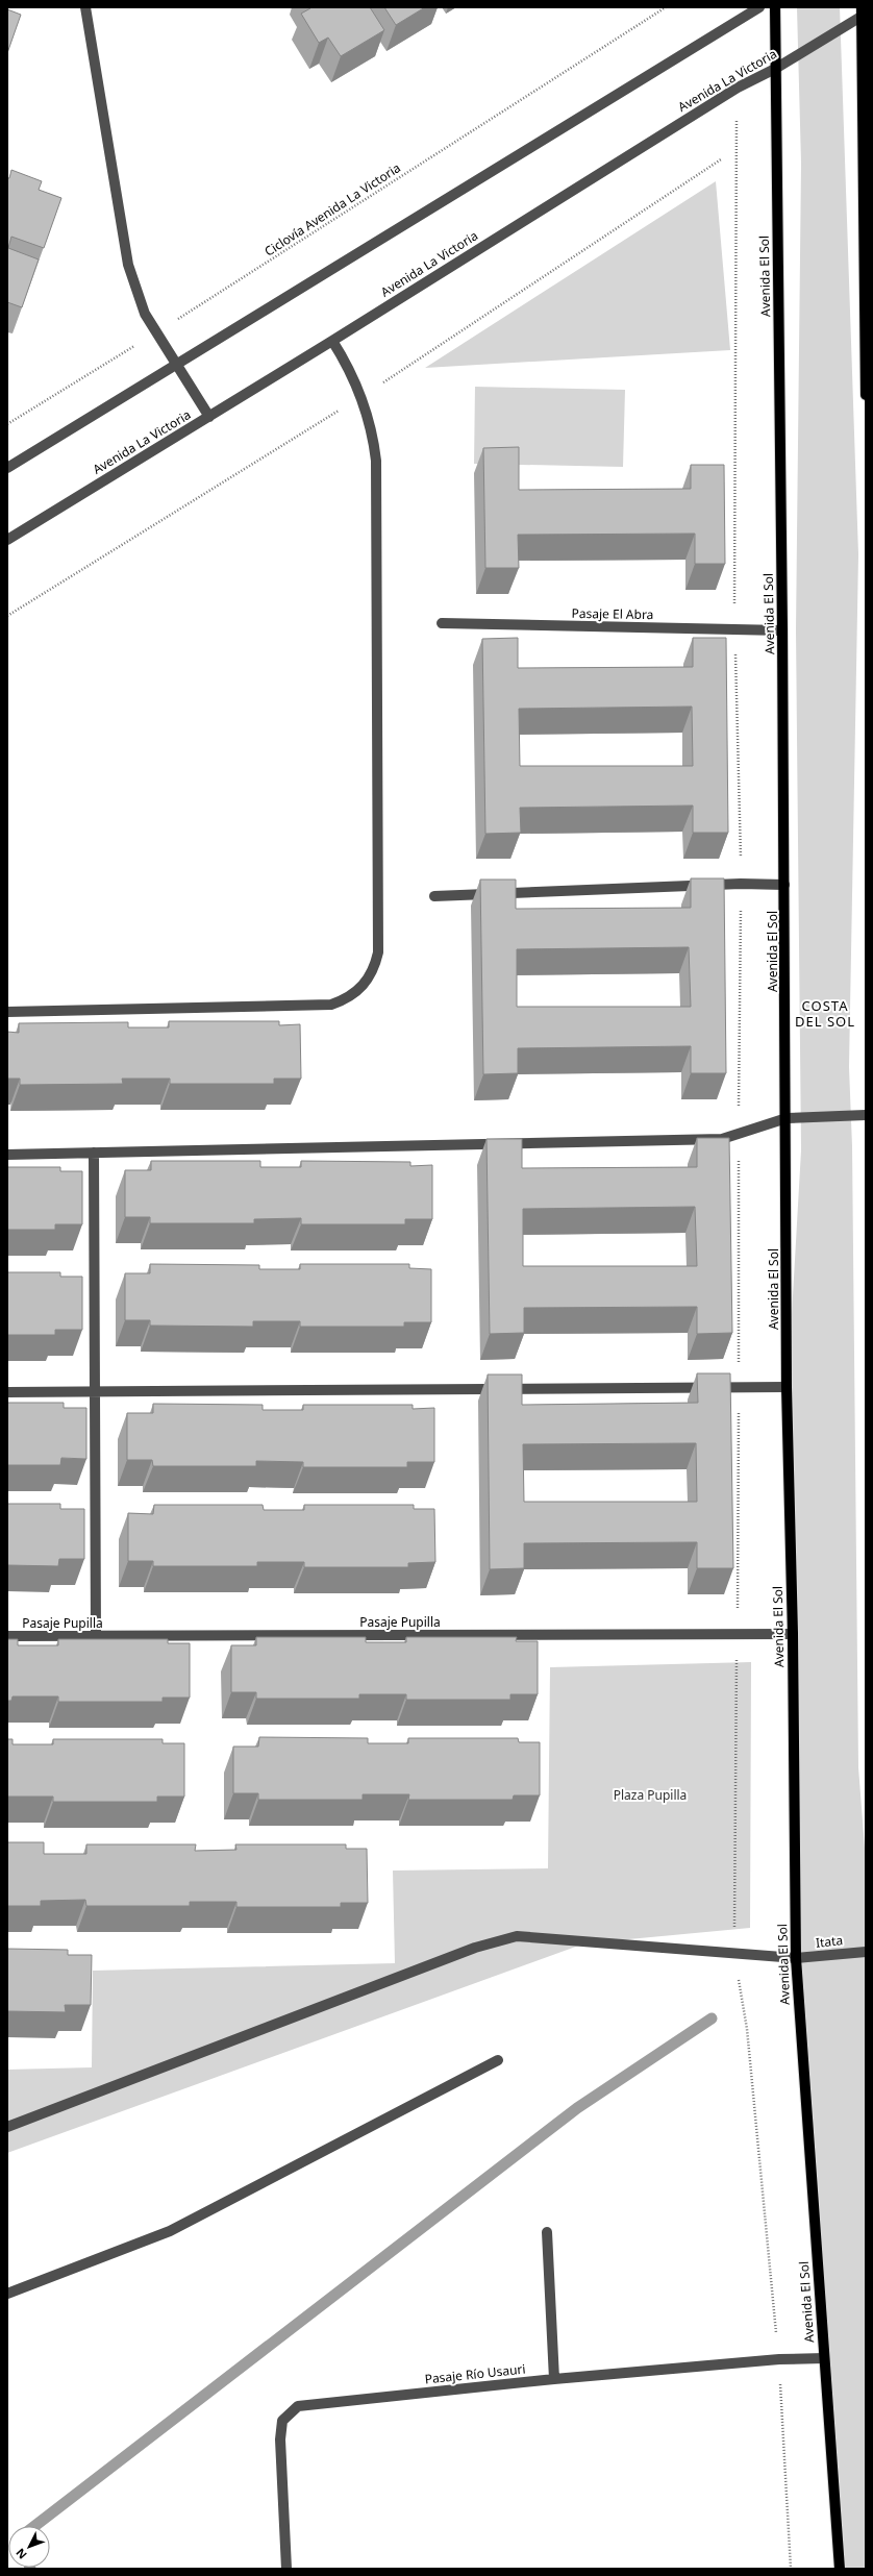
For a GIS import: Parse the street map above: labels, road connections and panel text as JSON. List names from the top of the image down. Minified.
{"streets":{"main road":["Avenida El Sol"],"street":["Avenida La Victoria","Pasaje El Abra","Pasaje Pupilla","Itata","Pasaje Río Usauri"],"path":["Ciclovía Avenida La Victoria"]},"crossings":[["Avenida La Victoria","Avenida El Sol"],["Avenida El Sol","Pasaje El Abra"],["Avenida El Sol","Pasaje Pupilla"],["Avenida El Sol","Itata"],["Avenida El Sol","Pasaje Río Usauri"]],"districts":["COSTA DEL SOL"],"parks":["Plaza Pupilla"],"north":"bottom left"}
